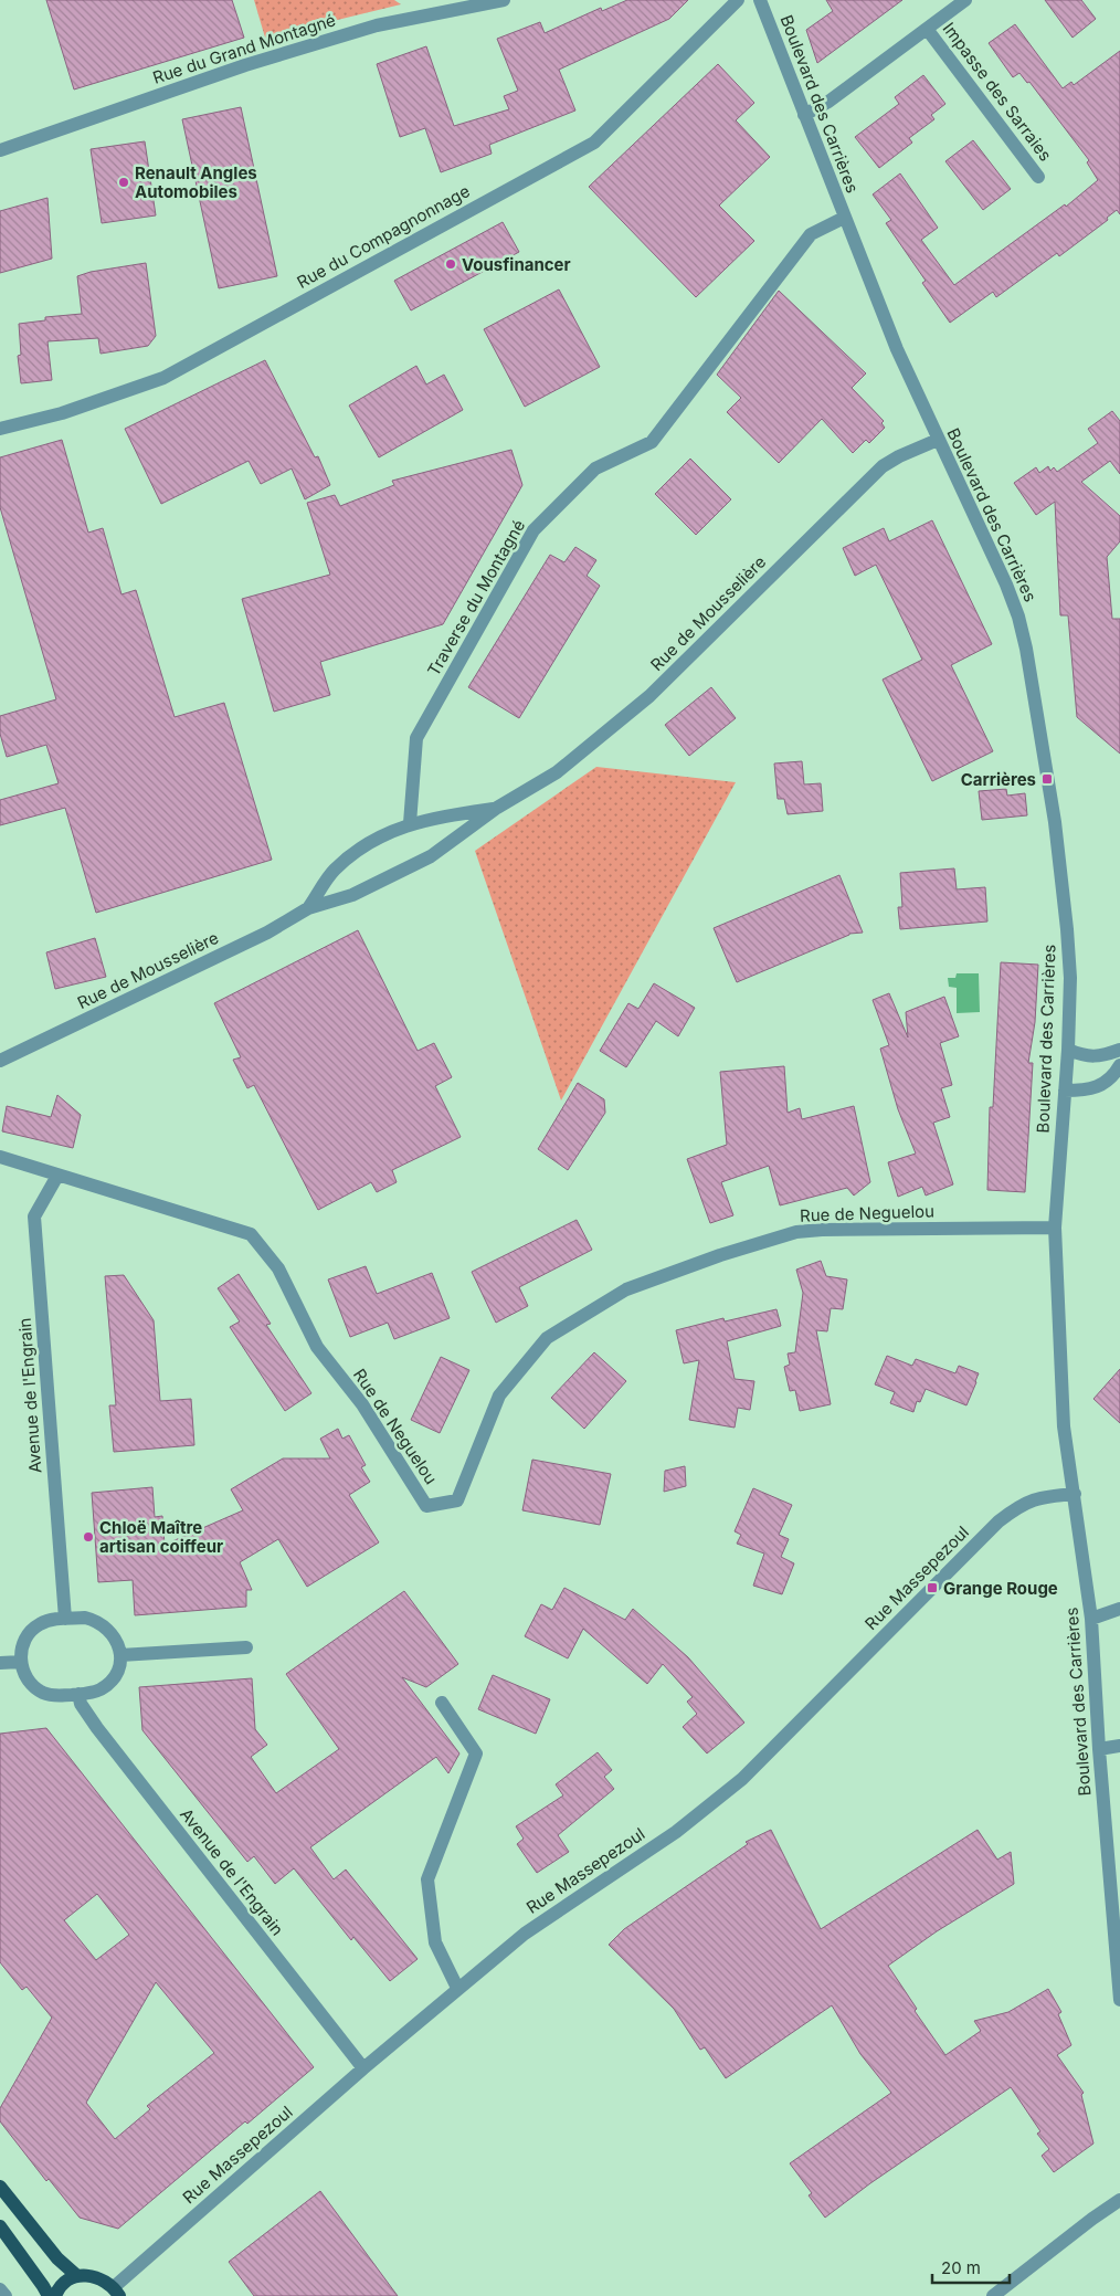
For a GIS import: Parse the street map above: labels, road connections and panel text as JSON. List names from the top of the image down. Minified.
{"streets":{"street":["Rue du Grand Montagné","Impasse des Sarraies","Boulevard des Carrières","Rue du Compagnonnage","Traverse du Montagné","Rue de Mousselière","Rue de Neguelou","Avenue de l'Engrain","Rue Massepezoul"]},"crossings":[["Impasse des Sarraies","Boulevard des Carrières"],["Boulevard des Carrières","Traverse du Montagné"],["Boulevard des Carrières","Rue de Mousselière"],["Boulevard des Carrières","Rue de Neguelou"],["Boulevard des Carrières","Rue Massepezoul"],["Traverse du Montagné","Rue de Mousselière"],["Rue de Neguelou","Avenue de l'Engrain"],["Avenue de l'Engrain","Rue Massepezoul"]],"places":{"other":["Renault Angles Automobiles","Vousfinancer","Chloë Maître artisan coiffeur"],"transit":["Carrières","Grange Rouge"]},"scale_bar":"20 m"}
